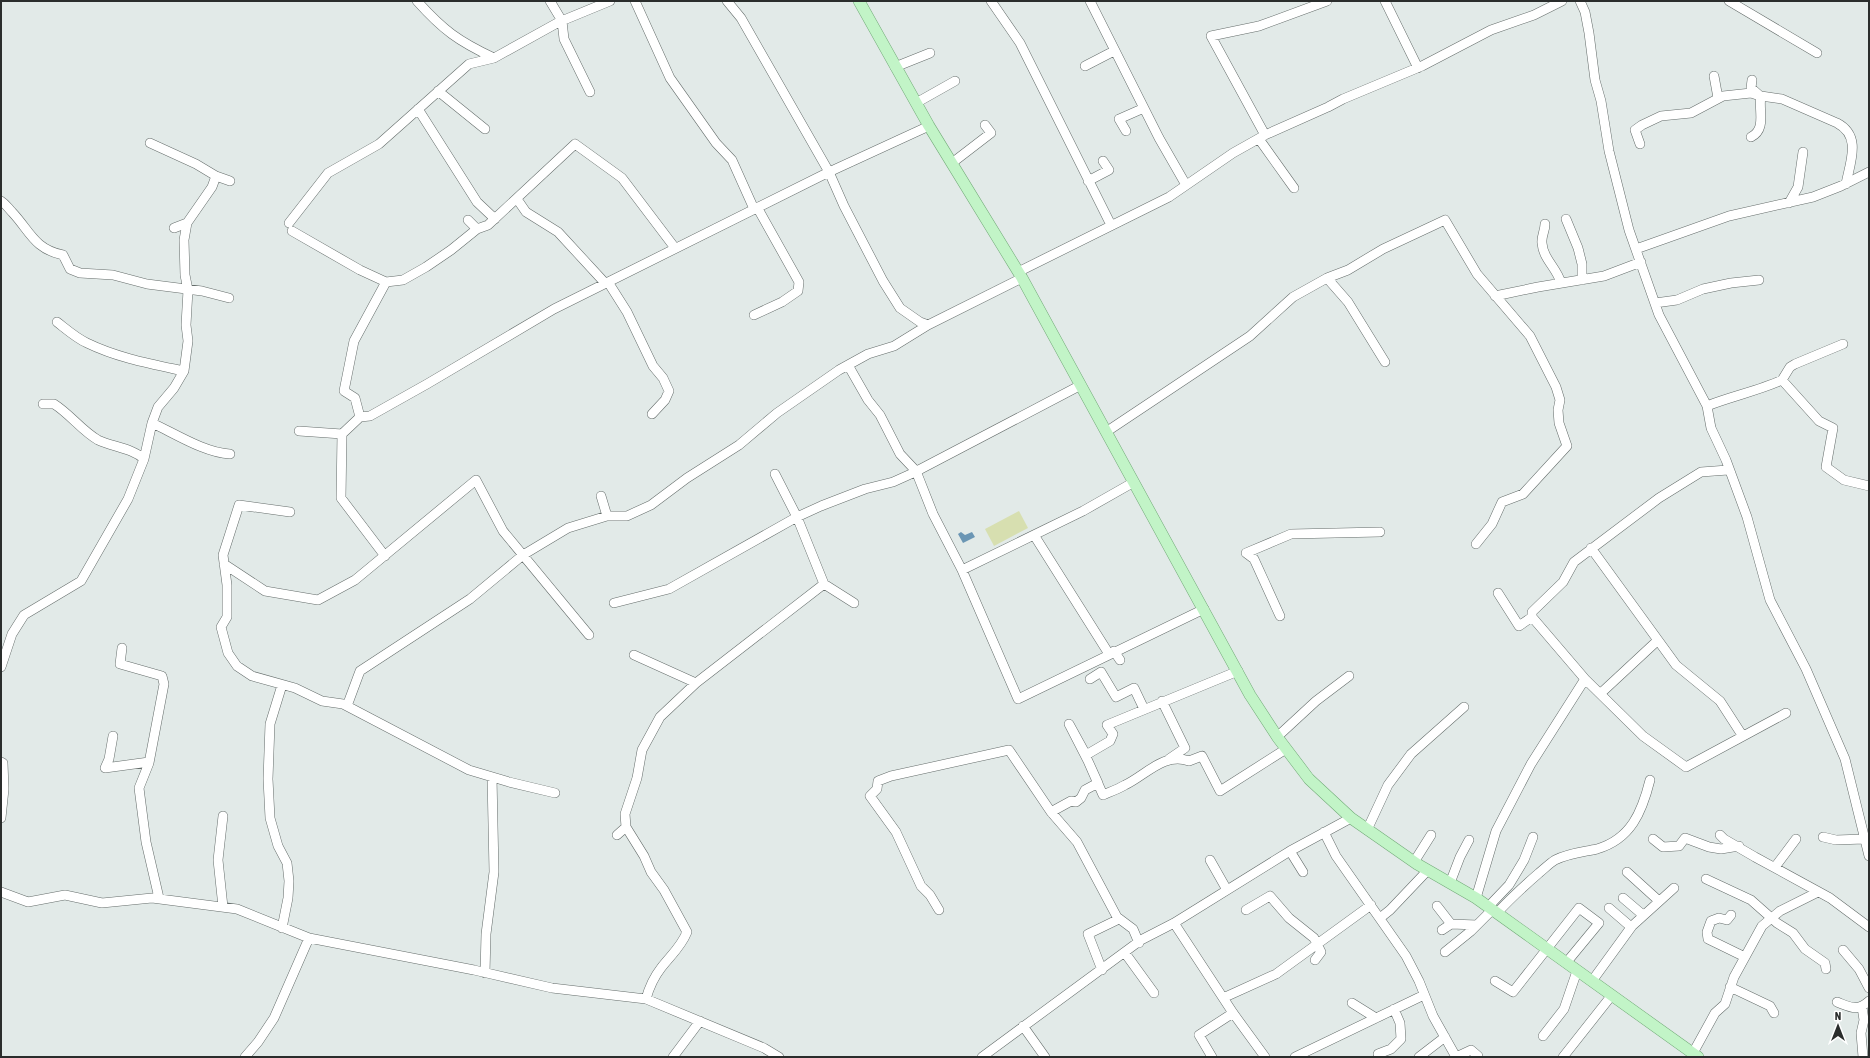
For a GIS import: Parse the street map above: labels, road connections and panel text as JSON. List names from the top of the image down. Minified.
{"north":"top"}
